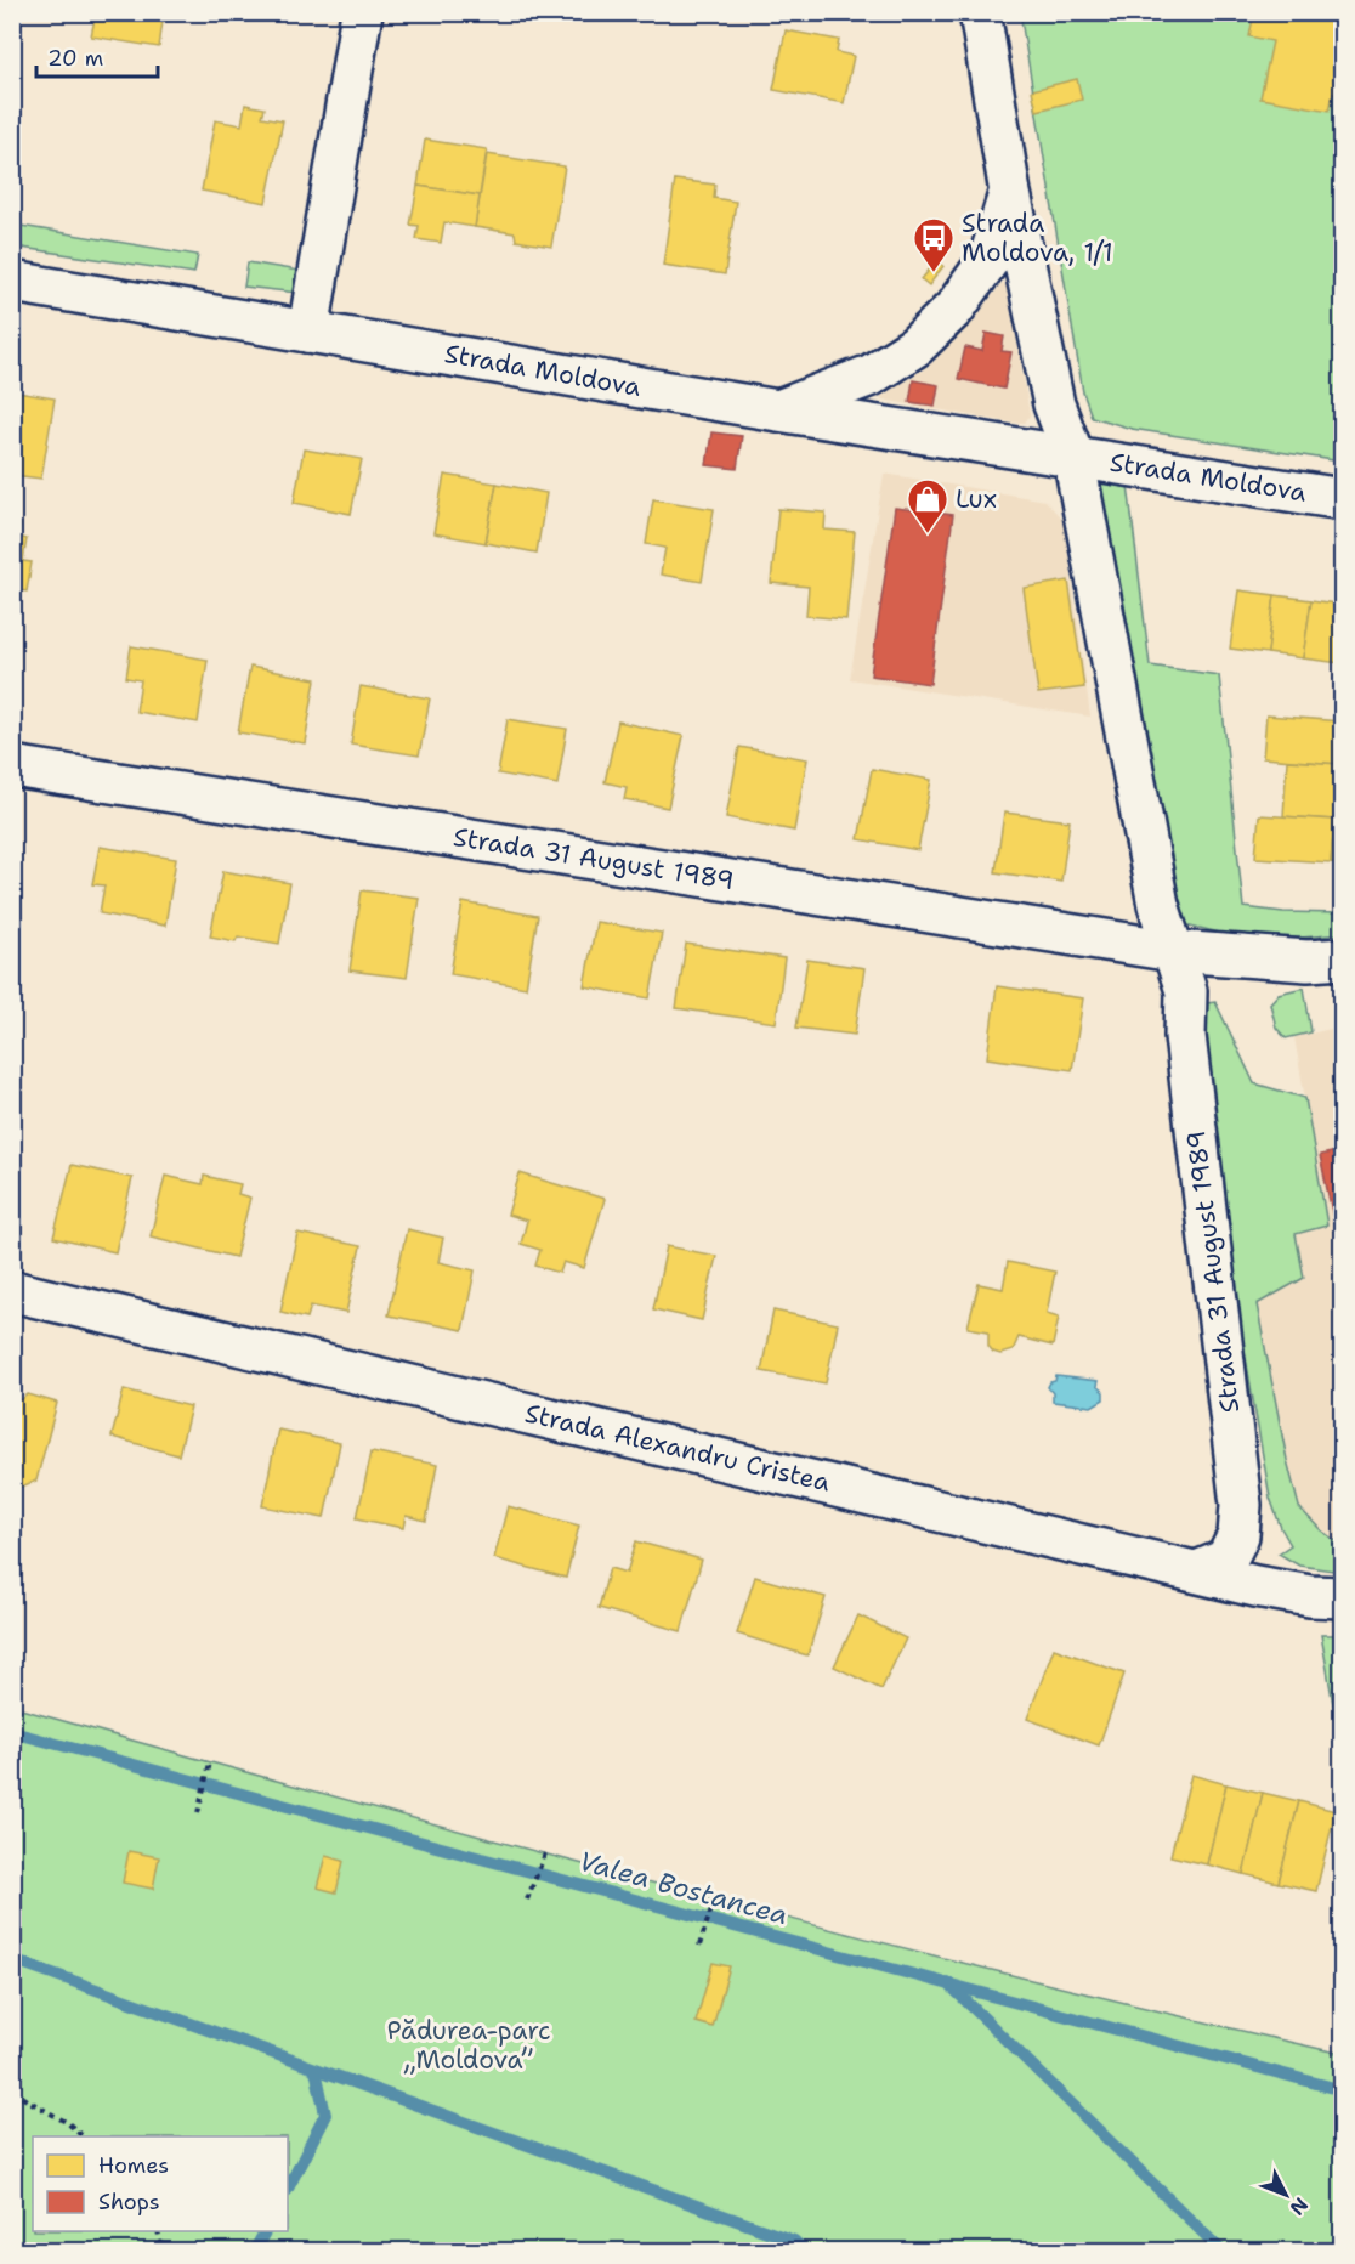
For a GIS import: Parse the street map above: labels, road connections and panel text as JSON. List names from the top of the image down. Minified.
{"streets":{"street":["Strada Moldova","Strada 31 August 1989","Strada Alexandru Cristea"]},"crossings":[["Strada Moldova","Strada 31 August 1989"],["Strada 31 August 1989","Strada Alexandru Cristea"]],"water":["Valea Bostancea"],"parks":["Pădurea-parc „Moldova”"],"places":{"bus stop":["Strada Moldova, 1/1"],"shop":["Lux"]},"legend":["Homes","Shops"],"scale_bar":"20 m","north":"bottom right"}
